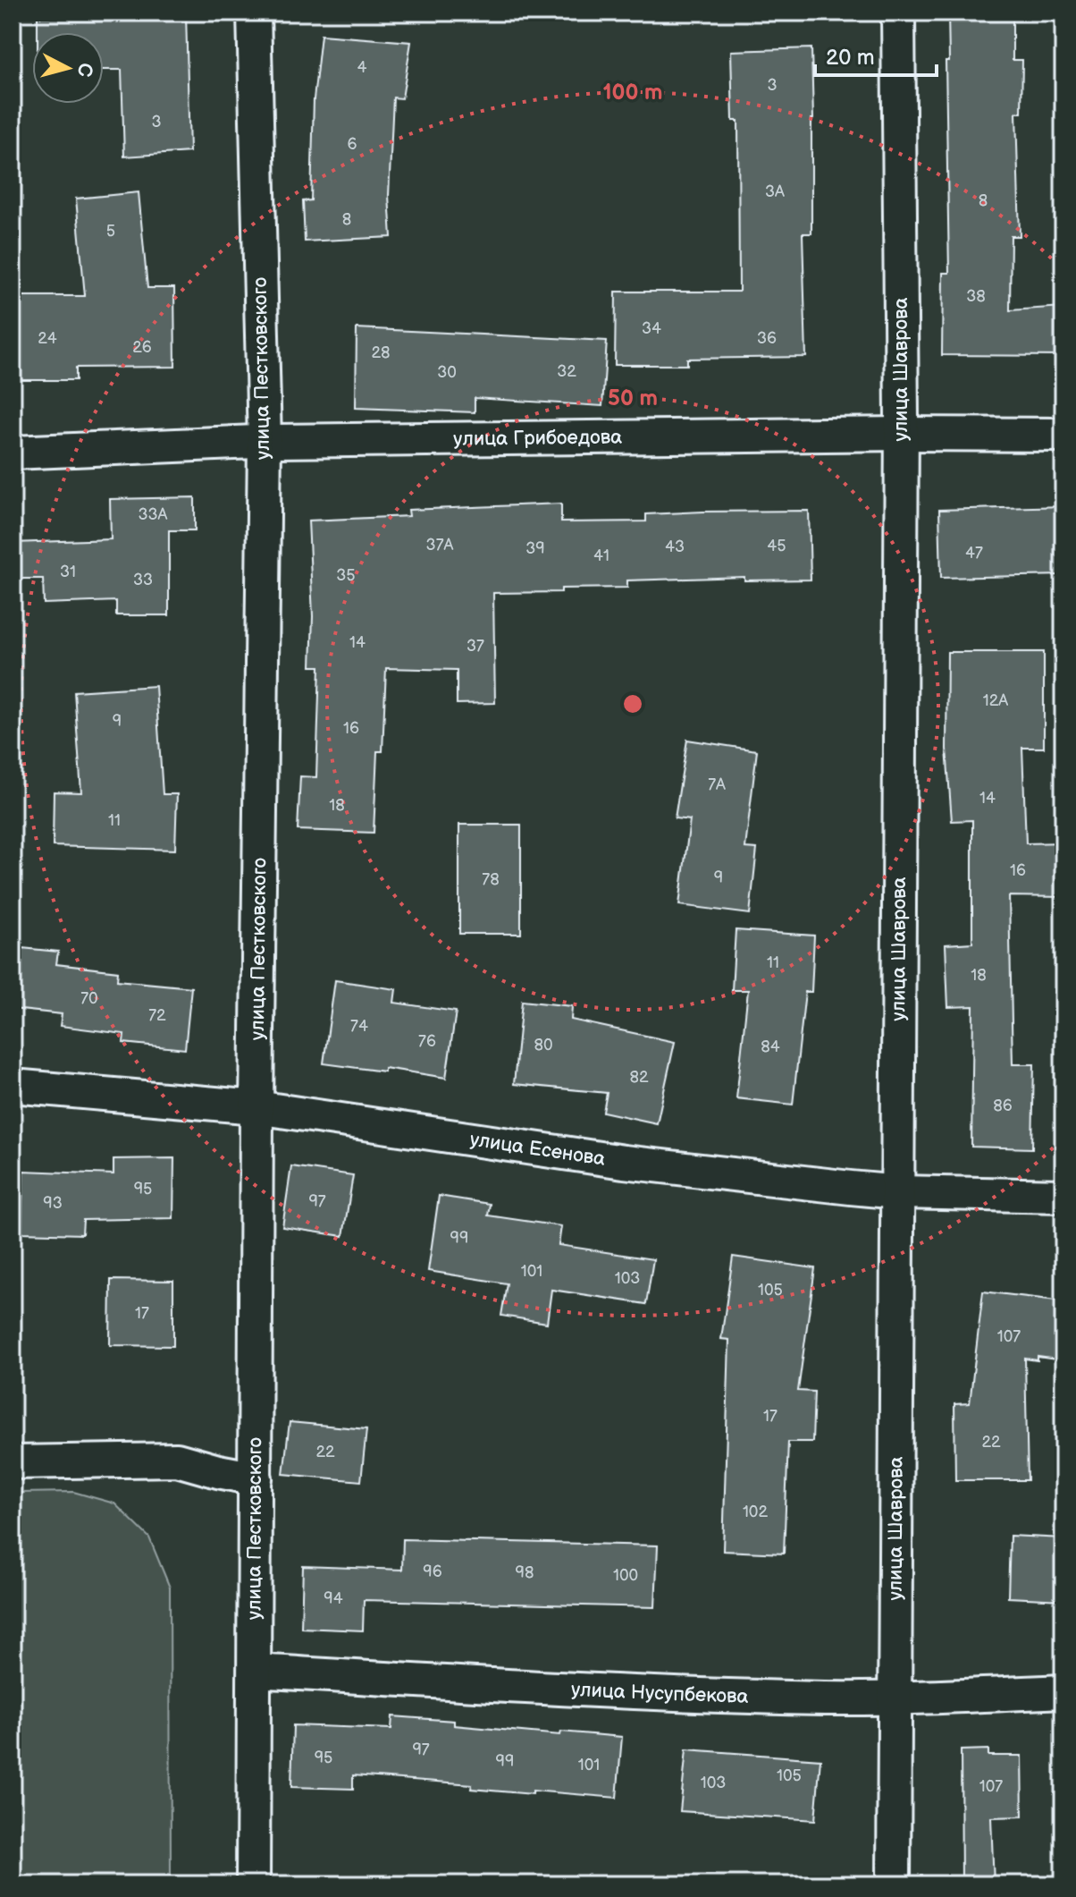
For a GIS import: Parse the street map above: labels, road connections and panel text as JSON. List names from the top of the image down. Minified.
{"streets":{"street":["улица Пестковского","улица Шаврова","улица Грибоедова","улица Есенова","улица Нусупбекова"]},"crossings":[["улица Пестковского","улица Грибоедова"],["улица Пестковского","улица Есенова"],["улица Пестковского","улица Нусупбекова"],["улица Шаврова","улица Грибоедова"],["улица Шаврова","улица Есенова"],["улица Шаврова","улица Нусупбекова"]],"house_numbers":["4","3","3","6","3А","8","8","5","38","34","24","36","26","28","32","30","33А","37А","45","43","39","47","41","31","35","33","14","37","12А","9","16","7А","14","18","11","16","9","78","11","18","70","72","74","76","80","84","82","86","95","97","93","99","101","103","105","17","107","17","22","22","102","96","98","100","94","97","95","99","101","105","103","107"],"scale_bar":"20 m","north":"right","rings":["100 m","50 m"]}
